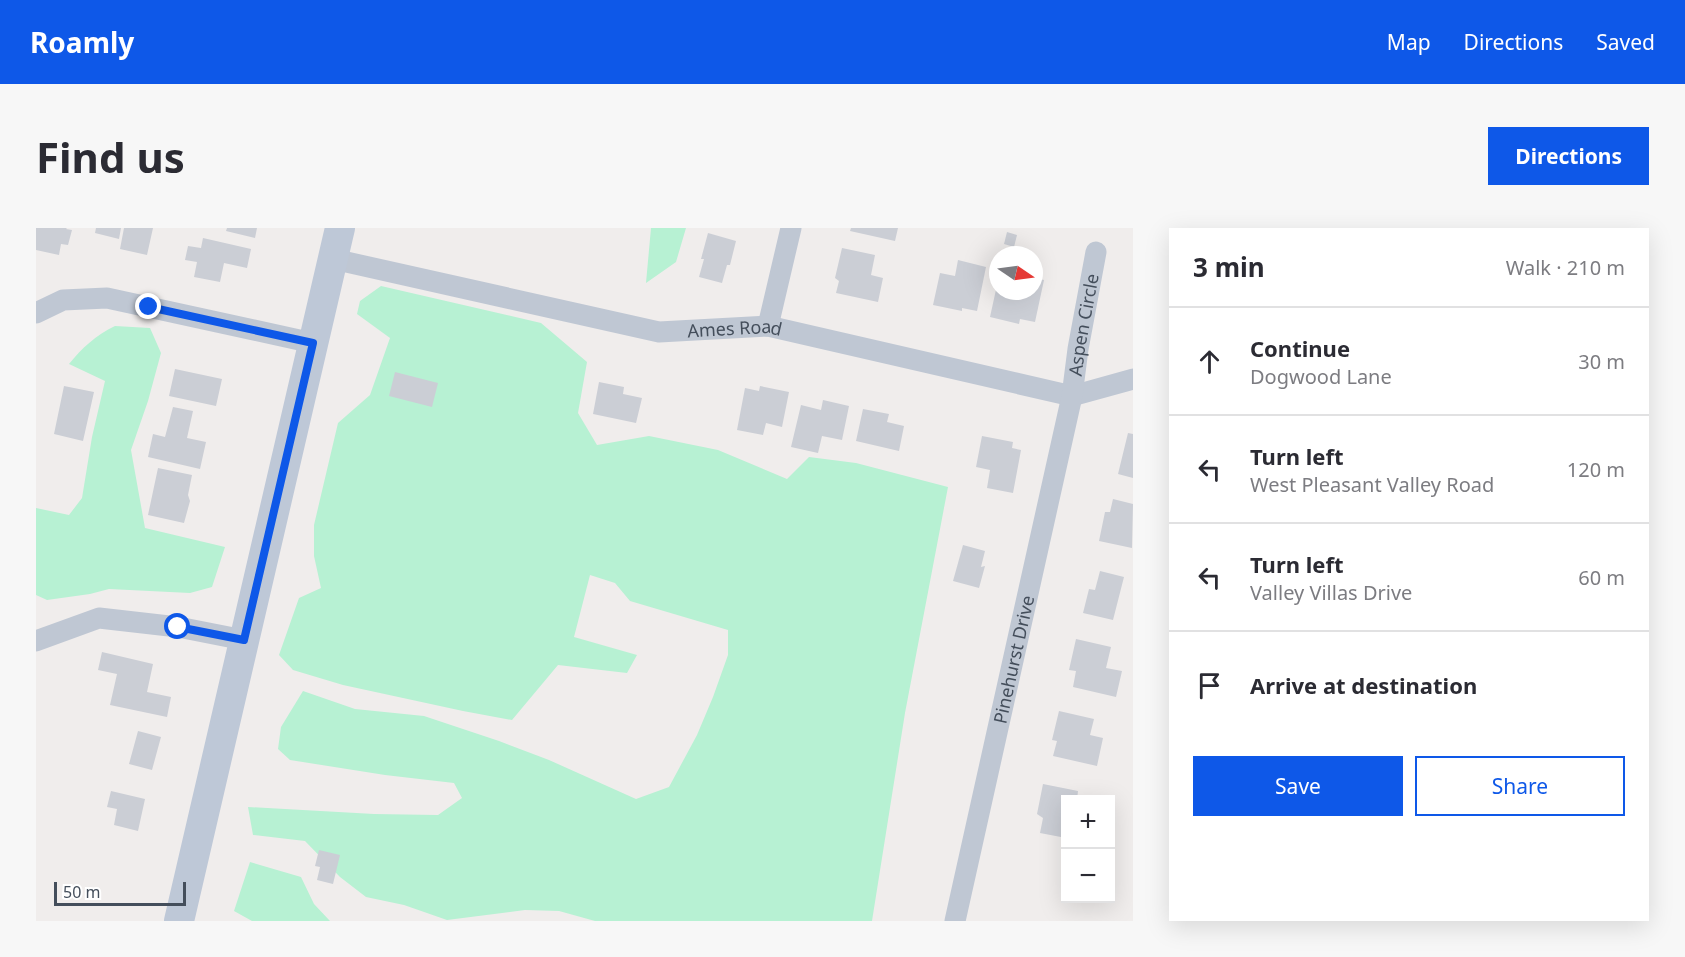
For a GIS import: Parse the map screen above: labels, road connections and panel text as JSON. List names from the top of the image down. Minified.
{"streets":{"street":["Aspen Circle","Ames Road","Pinehurst Drive"]},"crossings":[["Aspen Circle","Ames Road"],["Aspen Circle","Pinehurst Drive"],["Ames Road","Pinehurst Drive"]],"scale_bar":"50 m","north":"right","page":{"header":"Roamly","nav":["Map","Directions","Saved"],"buttons":["Directions",["Save","Share"]],"title":"Find us","heading":["3 min","Walk · 210 m"],"list":[["Continue","Dogwood Lane","30 m"],["Turn left","West Pleasant Valley Road","120 m"],["Turn left","Valley Villas Drive","60 m"],"Arrive at destination"],"map_buttons":["+","−"],"scale":"50 m"}}
